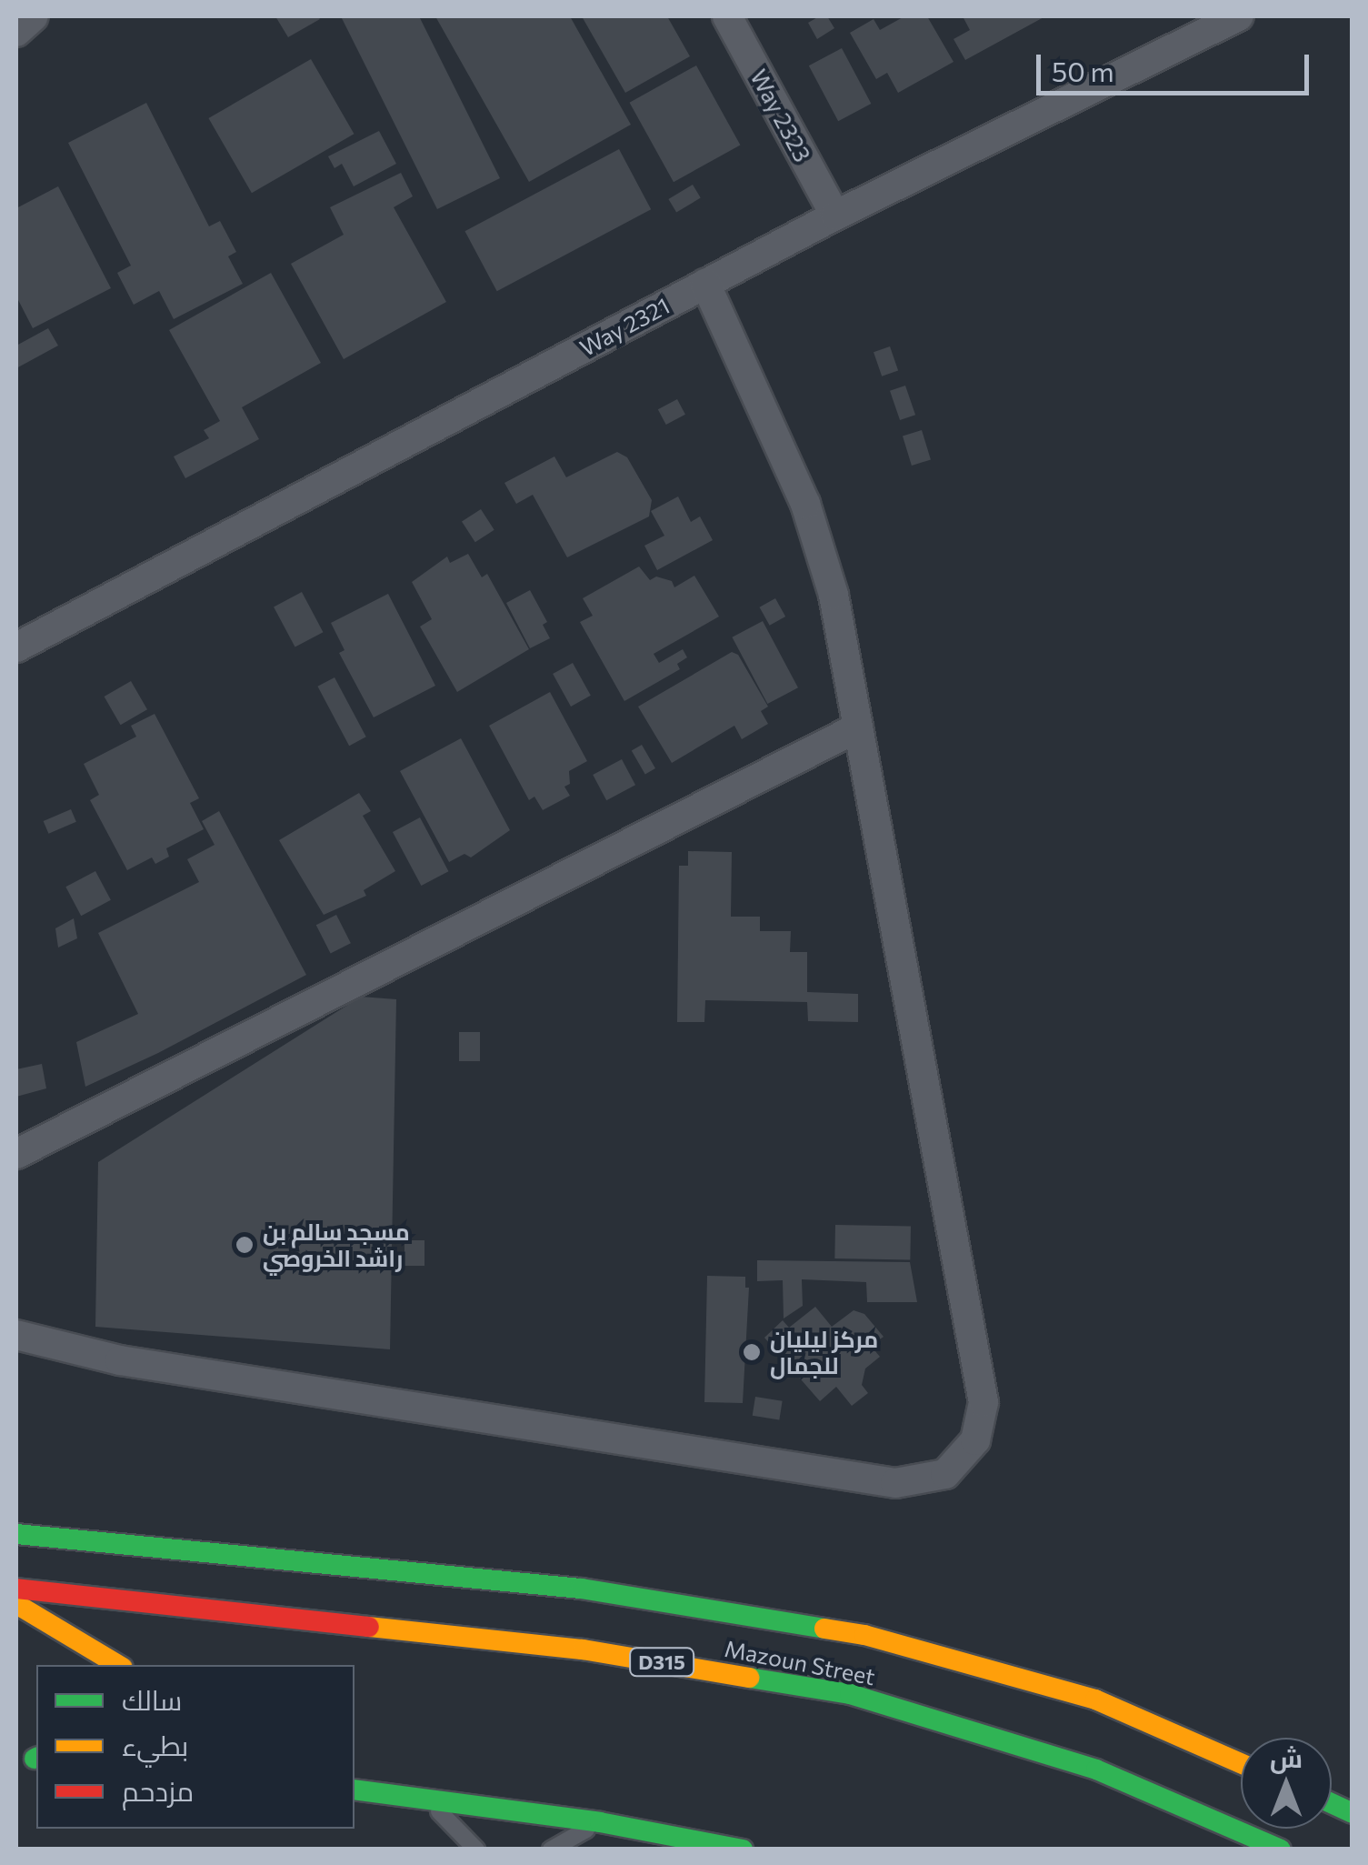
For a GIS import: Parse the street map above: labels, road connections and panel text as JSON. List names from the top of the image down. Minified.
{"streets":{"main road":["D315","Mazoun Street"],"street":["Way 2323","Way 2321"]},"crossings":[["Way 2323","Way 2321"]],"places":["مسجد سالم بن راشد الخروصي","مركز ليليان للجمال"],"legend":["سالك","بطيء","مزدحم"],"scale_bar":"50 m","north":"top"}
